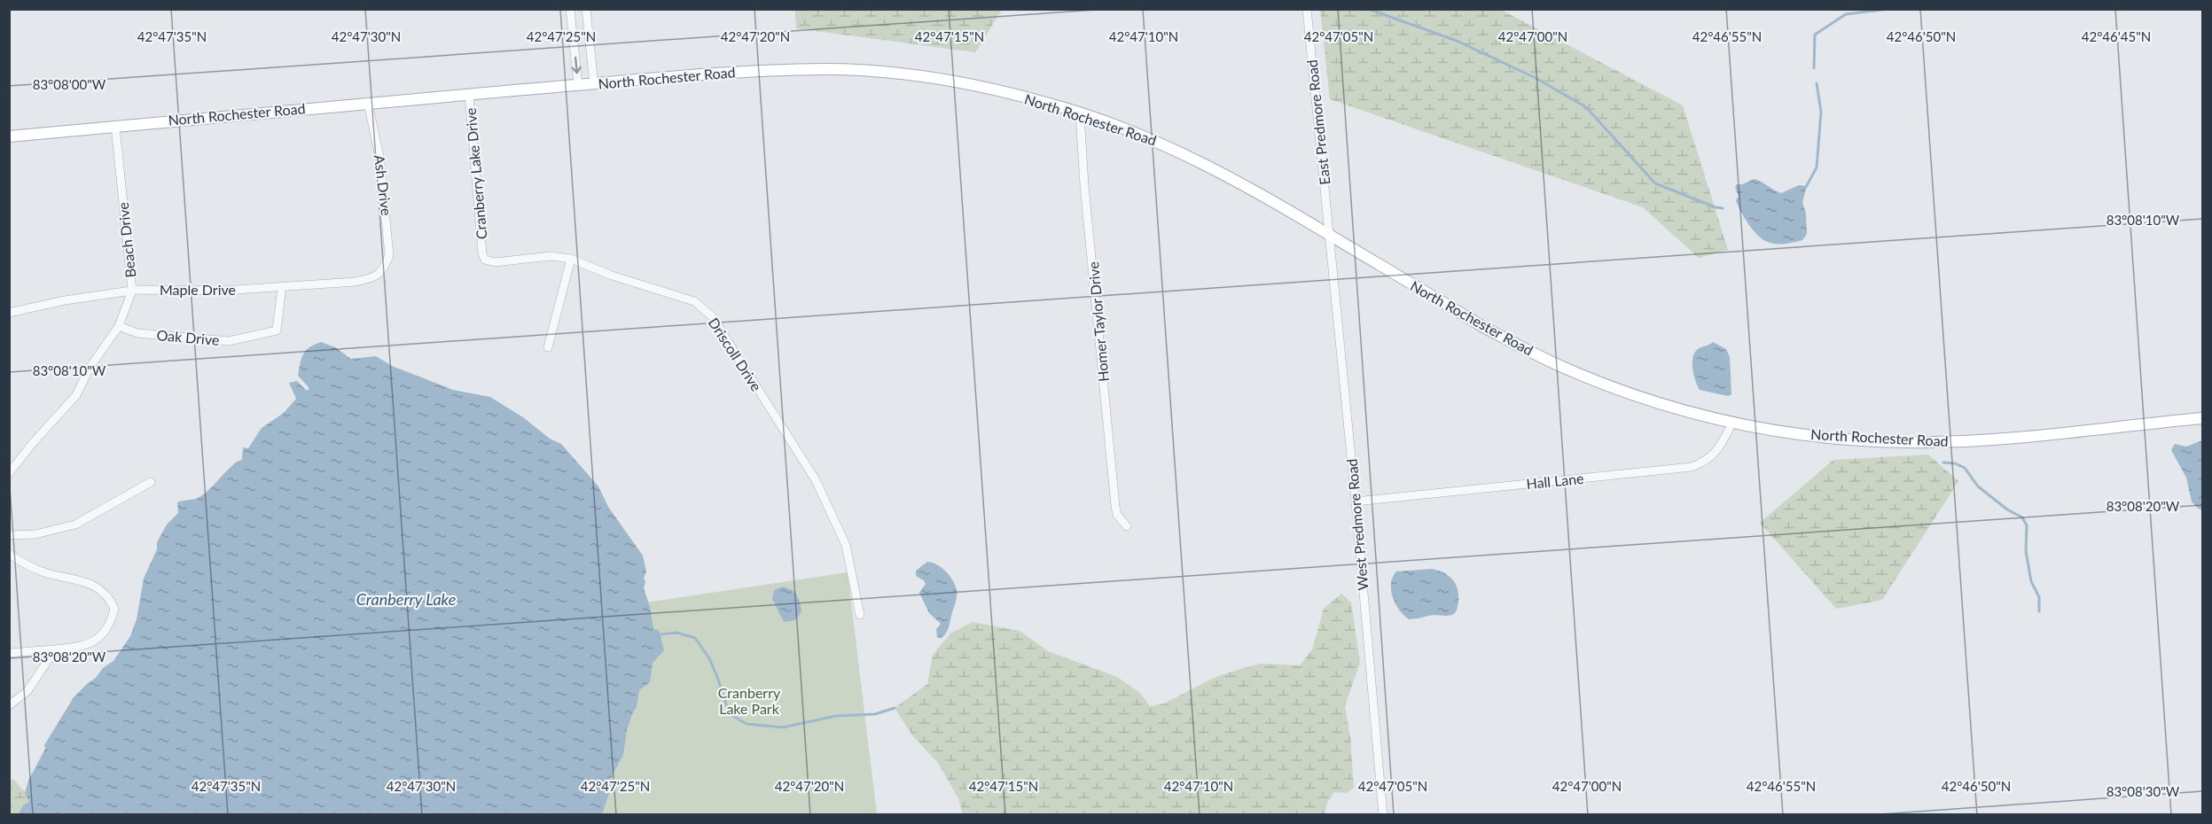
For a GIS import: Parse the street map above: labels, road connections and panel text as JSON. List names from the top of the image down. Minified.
{"streets":{"main road":["North Rochester Road"],"street":["East Predmore Road","Cranberry Lake Drive","Ash Drive","Beach Drive","Maple Drive","Homer Taylor Drive","Oak Drive","Driscoll Drive","Hall Lane","West Predmore Road"]},"crossings":[["North Rochester Road","East Predmore Road"],["North Rochester Road","Cranberry Lake Drive"],["North Rochester Road","Ash Drive"],["North Rochester Road","Beach Drive"],["North Rochester Road","Homer Taylor Drive"],["North Rochester Road","Hall Lane"],["North Rochester Road","West Predmore Road"],["East Predmore Road","West Predmore Road"],["Cranberry Lake Drive","Driscoll Drive"],["Ash Drive","Maple Drive"],["Beach Drive","Maple Drive"],["Beach Drive","Oak Drive"],["Maple Drive","Oak Drive"],["Hall Lane","West Predmore Road"]],"water":["Cranberry Lake"],"parks":["Cranberry Lake Park"],"coordinates":["42°47'35\"N","42°47'30\"N","42°47'25\"N","42°47'20\"N","42°47'15\"N","42°47'10\"N","42°47'05\"N","42°47'00\"N","42°46'55\"N","42°46'50\"N","42°46'45\"N","83°08'00\"W","83°08'10\"W","83°08'20\"W","83°08'30\"W"]}
